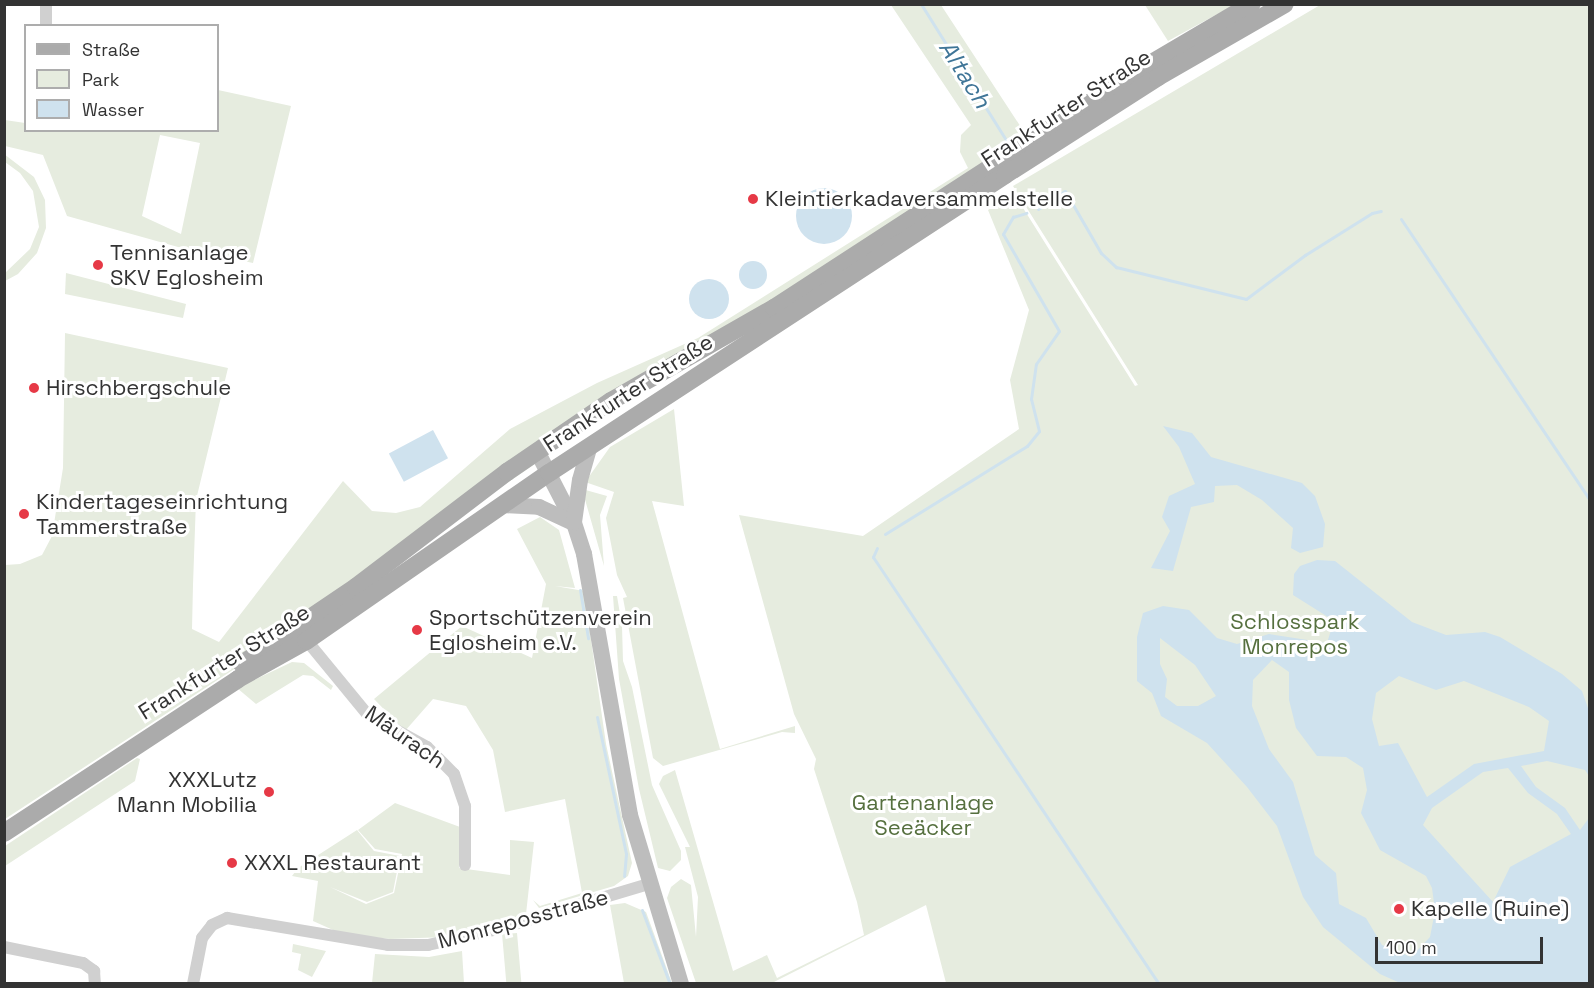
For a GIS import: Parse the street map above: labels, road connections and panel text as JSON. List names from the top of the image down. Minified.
{"streets":{"main road":["Frankfurter Straße"],"street":["Mäurach","Monreposstraße"]},"crossings":[["Frankfurter Straße","Mäurach"]],"water":["Altach"],"parks":["Schlosspark Monrepos","Gartenanlage Seeäcker"],"places":["Kleintierkadaversammelstelle","Tennisanlage SKV Eglosheim","Hirschbergschule","Kindertageseinrichtung Tammerstraße","Sportschützenverein Eglosheim e.V.","XXXLutz Mann Mobilia","XXXL Restaurant","Kapelle (Ruine)"],"legend":["Straße","Park","Wasser"],"scale_bar":"100 m"}
